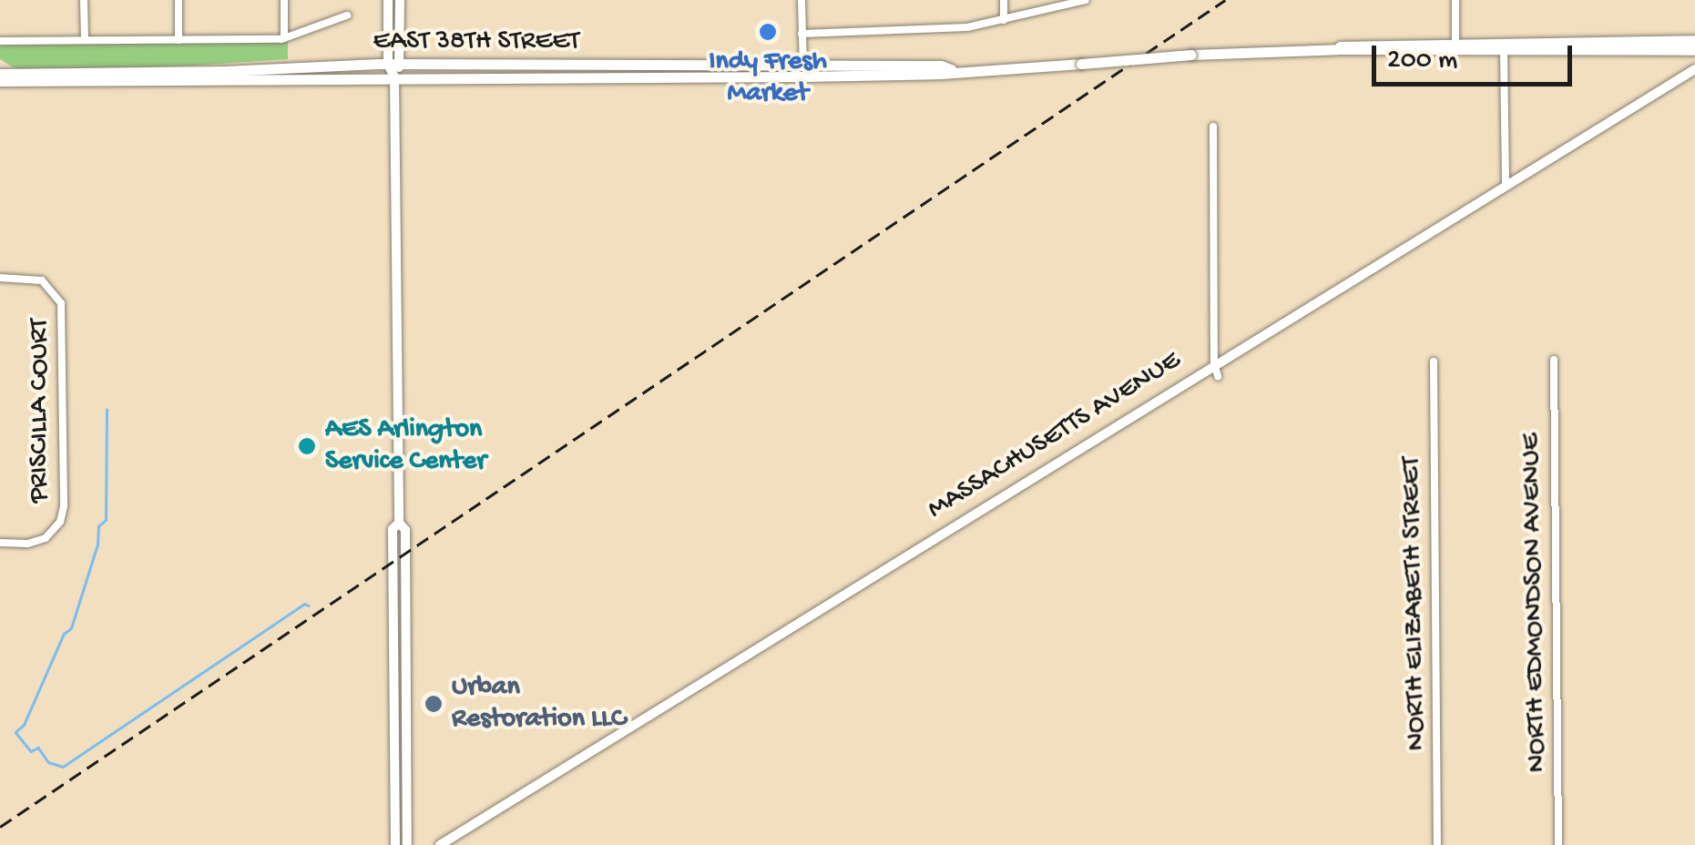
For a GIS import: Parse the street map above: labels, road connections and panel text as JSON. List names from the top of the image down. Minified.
{"streets":{"main road":["EAST 38TH STREET","MASSACHUSETTS AVENUE"],"street":["PRISCILLA COURT","NORTH EDMONDSON AVENUE","NORTH ELIZABETH STREET"]},"places":["Indy Fresh Market","AES Arlington Service Center","Urban Restoration LLC"],"scale_bar":"200 m"}
